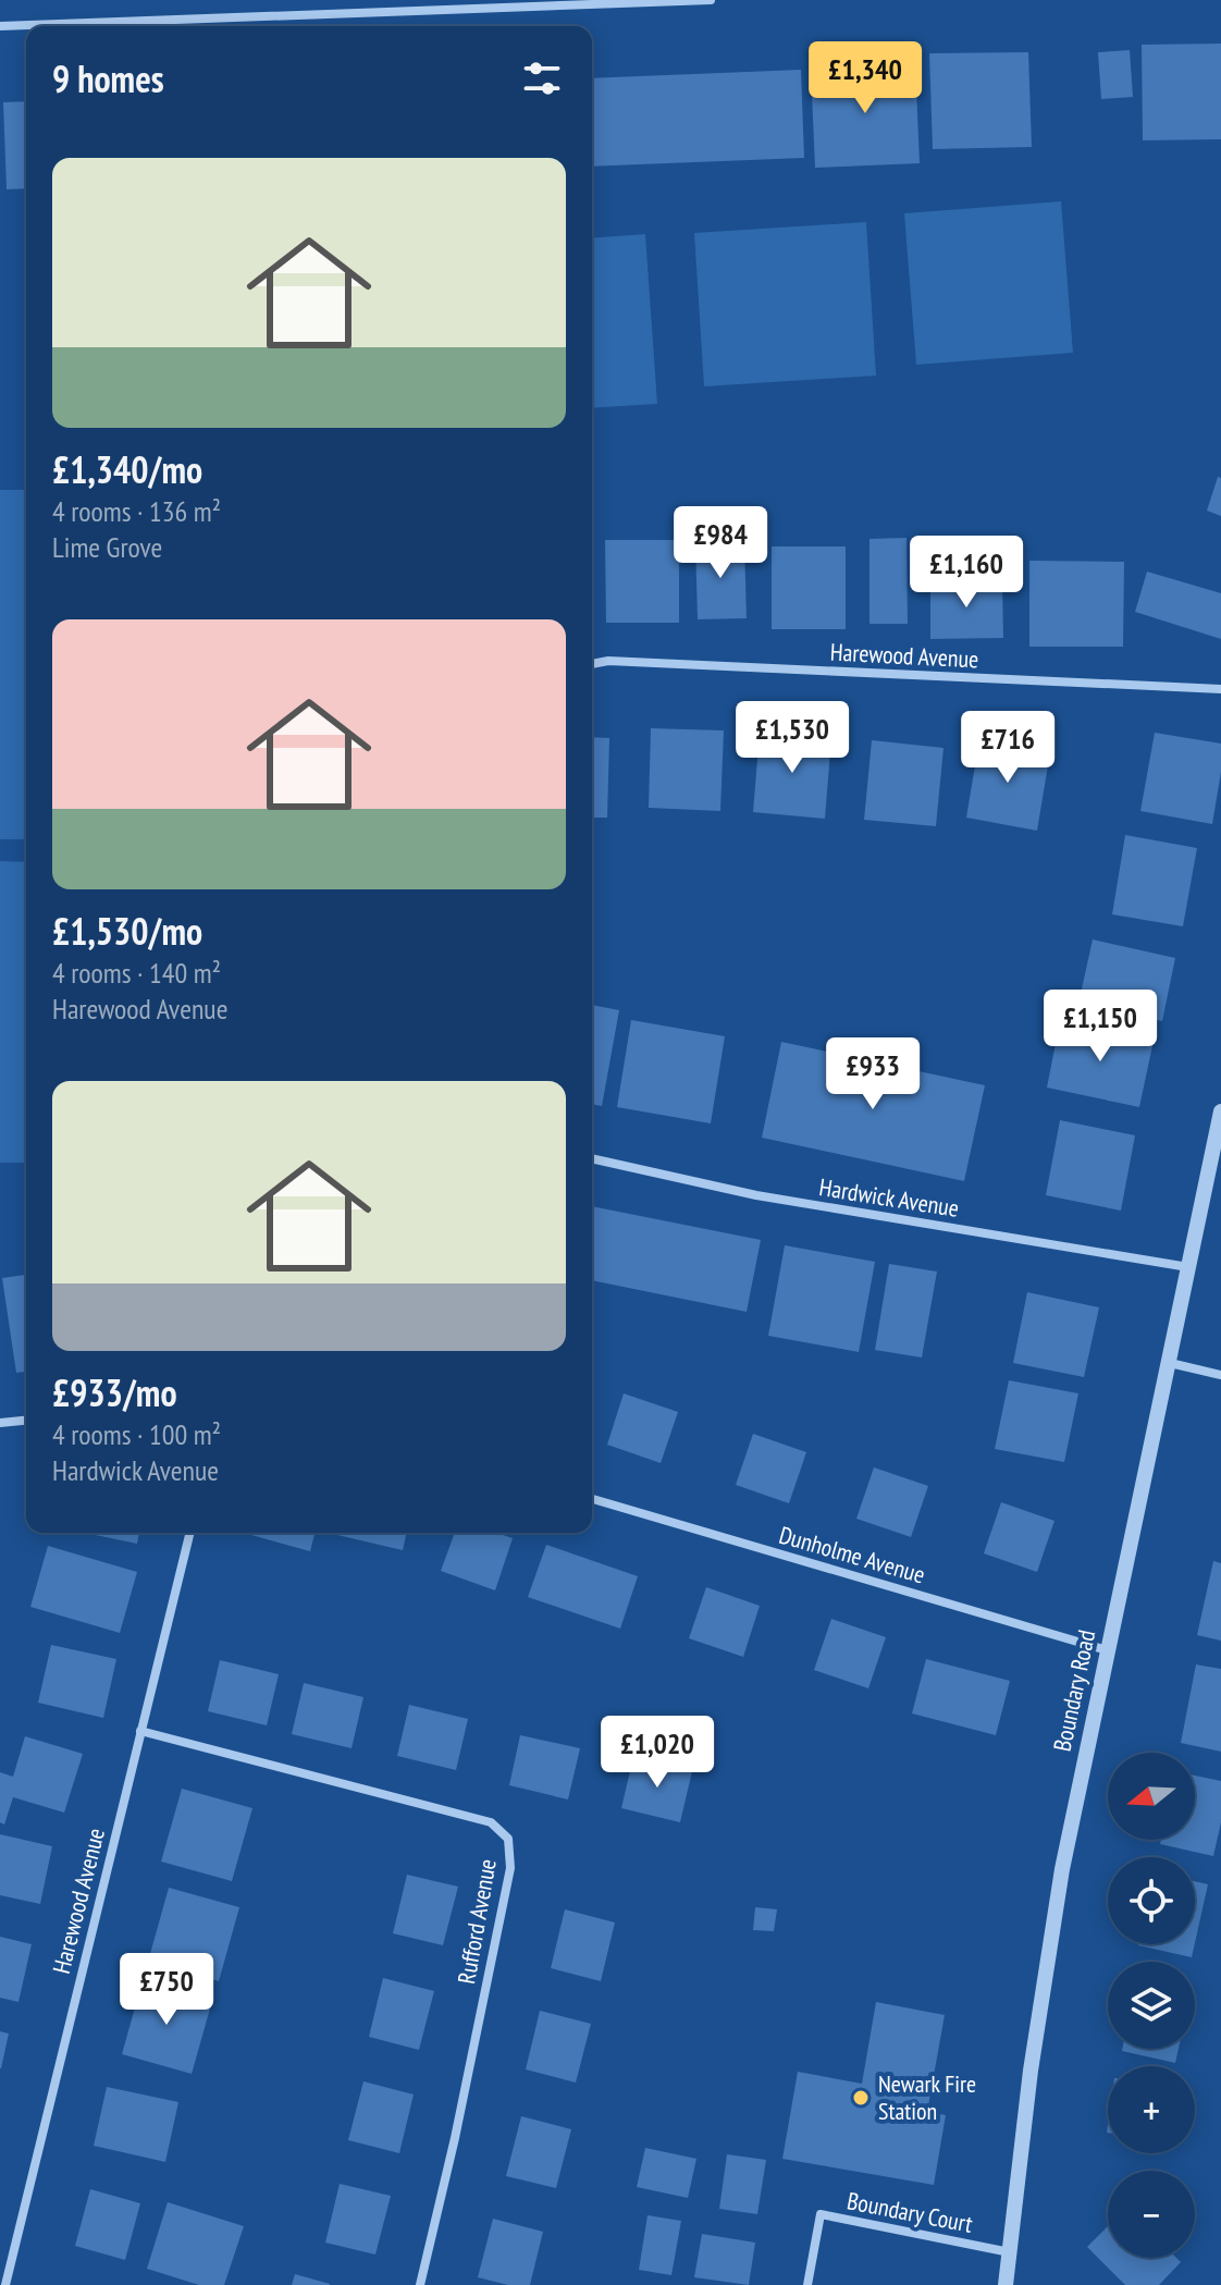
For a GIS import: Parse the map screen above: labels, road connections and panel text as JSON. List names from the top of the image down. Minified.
{"streets":{"street":["Harewood Avenue","Hardwick Avenue","Dunholme Avenue","Boundary Road","Rufford Avenue","Boundary Court"]},"crossings":[["Harewood Avenue","Rufford Avenue"],["Hardwick Avenue","Boundary Road"],["Dunholme Avenue","Boundary Road"],["Boundary Road","Boundary Court"]],"places":["Newark Fire Station"],"north":"left","page":{"heading":"9 homes","price":["£1,340","£984","£1,160","£1,530","£716","£1,150","£933","£1,020","£750"],"list":[{"name":"£1,340/mo","note":"4 rooms · 136 m² · Lime Grove"},{"name":"£1,530/mo","note":"4 rooms · 140 m² · Harewood Avenue"},{"name":"£933/mo","note":"4 rooms · 100 m² · Hardwick Avenue"}],"map_buttons":["+","−"]}}
